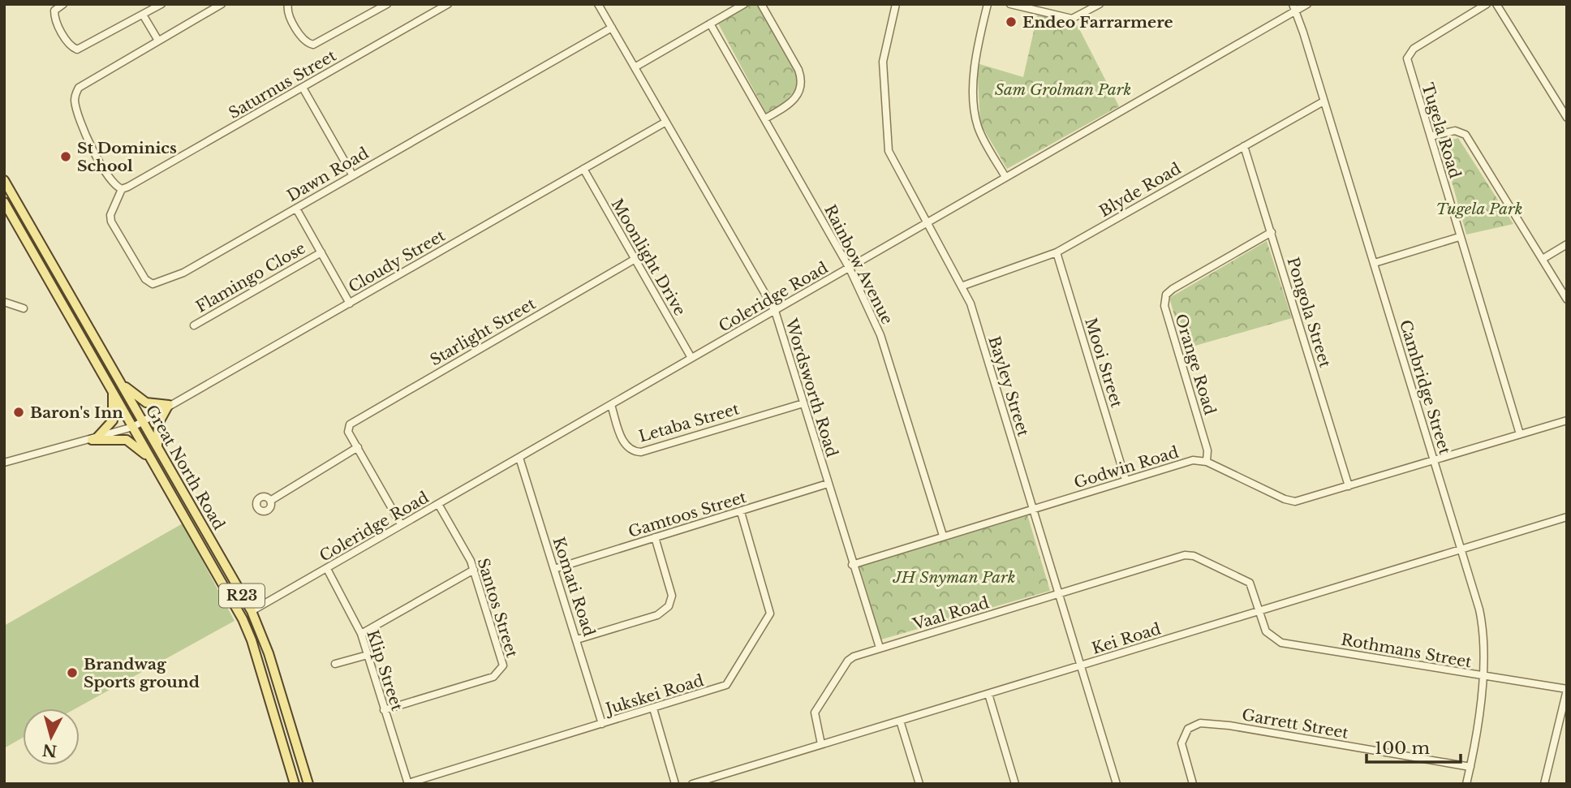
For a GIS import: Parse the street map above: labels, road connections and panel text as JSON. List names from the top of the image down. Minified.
{"streets":{"main road":["Great North Road","R23"],"street":["Saturnus Street","Tugela Road","Dawn Road","Blyde Road","Moonlight Drive","Cloudy Street","Rainbow Avenue","Flamingo Close","Coleridge Road","Pongola Street","Starlight Street","Mooi Street","Orange Road","Bayley Street","Cambridge Street","Wordsworth Road","Letaba Street","Godwin Road","Gamtoos Street","Komati Road","Santos Street","Vaal Road","Kei Road","Rothmans Street","Klip Street","Jukskei Road","Garrett Street"]},"crossings":[["Saturnus Street","Dawn Road"],["Dawn Road","Wordsworth Road"],["Blyde Road","Pongola Street"],["Blyde Road","Mooi Street"],["Blyde Road","Bayley Street"],["Blyde Road","Cambridge Street"],["Moonlight Drive","Cloudy Street"],["Moonlight Drive","Coleridge Road"],["Moonlight Drive","Starlight Street"],["Cloudy Street","Wordsworth Road"],["Cloudy Street","Great North Road"],["Rainbow Avenue","Coleridge Road"],["Rainbow Avenue","Godwin Road"],["Coleridge Road","Bayley Street"],["Coleridge Road","Cambridge Street"],["Coleridge Road","Wordsworth Road"],["Coleridge Road","Letaba Street"],["Coleridge Road","Great North Road"],["Coleridge Road","Komati Road"],["Coleridge Road","Santos Street"],["Coleridge Road","Klip Street"],["Pongola Street","Orange Road"],["Mooi Street","Godwin Road"],["Orange Road","Godwin Road"],["Bayley Street","Godwin Road"],["Bayley Street","Vaal Road"],["Bayley Street","Kei Road"],["Cambridge Street","Kei Road"],["Cambridge Street","Rothmans Street"],["Cambridge Street","Garrett Street"],["Wordsworth Road","Letaba Street"],["Wordsworth Road","Godwin Road"],["Wordsworth Road","Gamtoos Street"],["Wordsworth Road","Vaal Road"],["Gamtoos Street","Komati Road"],["Gamtoos Street","Jukskei Road"],["Komati Road","Jukskei Road"],["Santos Street","Klip Street"],["Vaal Road","Kei Road"],["Vaal Road","Rothmans Street"],["Kei Road","Rothmans Street"],["Klip Street","Jukskei Road"]],"parks":["Sam Grolman Park","Tugela Park","JH Snyman Park"],"places":["Endeo Farrarmere","St Dominics School","Baron's Inn","Brandwag Sports ground"],"scale_bar":"100 m","north":"bottom"}
